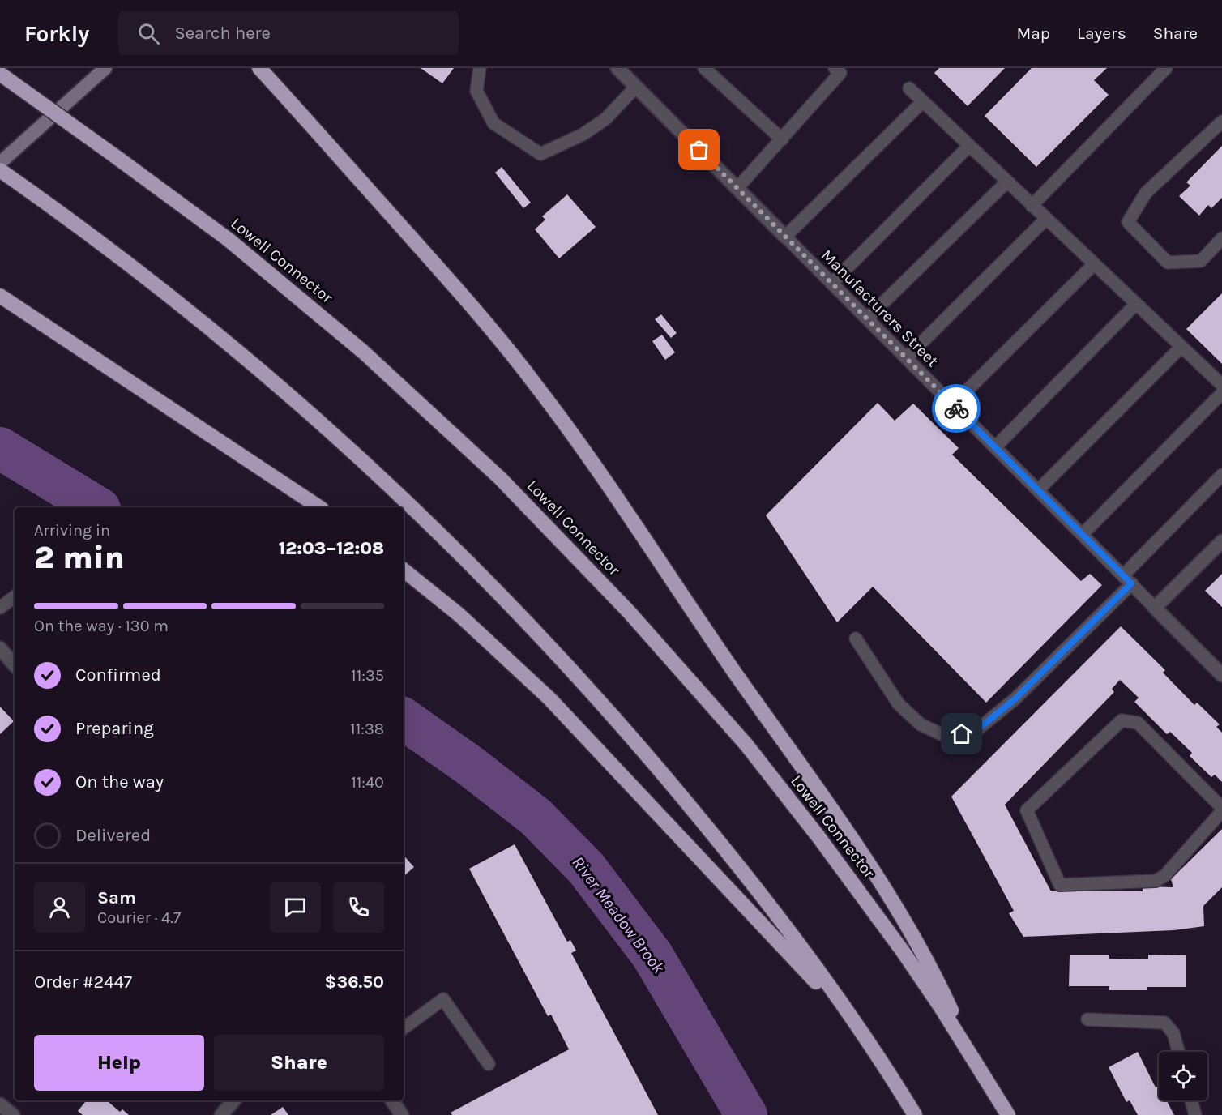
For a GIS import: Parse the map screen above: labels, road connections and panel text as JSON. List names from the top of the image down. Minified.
{"streets":{"highway":["Lowell Connector"],"street":["Manufacturers Street"]},"water":["River Meadow Brook"],"page":{"header":"Forkly","search":"Search here","nav":["Map","Layers","Share"],"heading":["2 min","Arriving in","12:03–12:08"],"panel":["Sam","Courier · 4.7","Order #2447","$36.50"],"bar":"On the way · 130 m","list":[["Confirmed","11:35"],["Preparing","11:38"],["On the way","11:40"],"Delivered"],"buttons":["Help","Share"]}}
